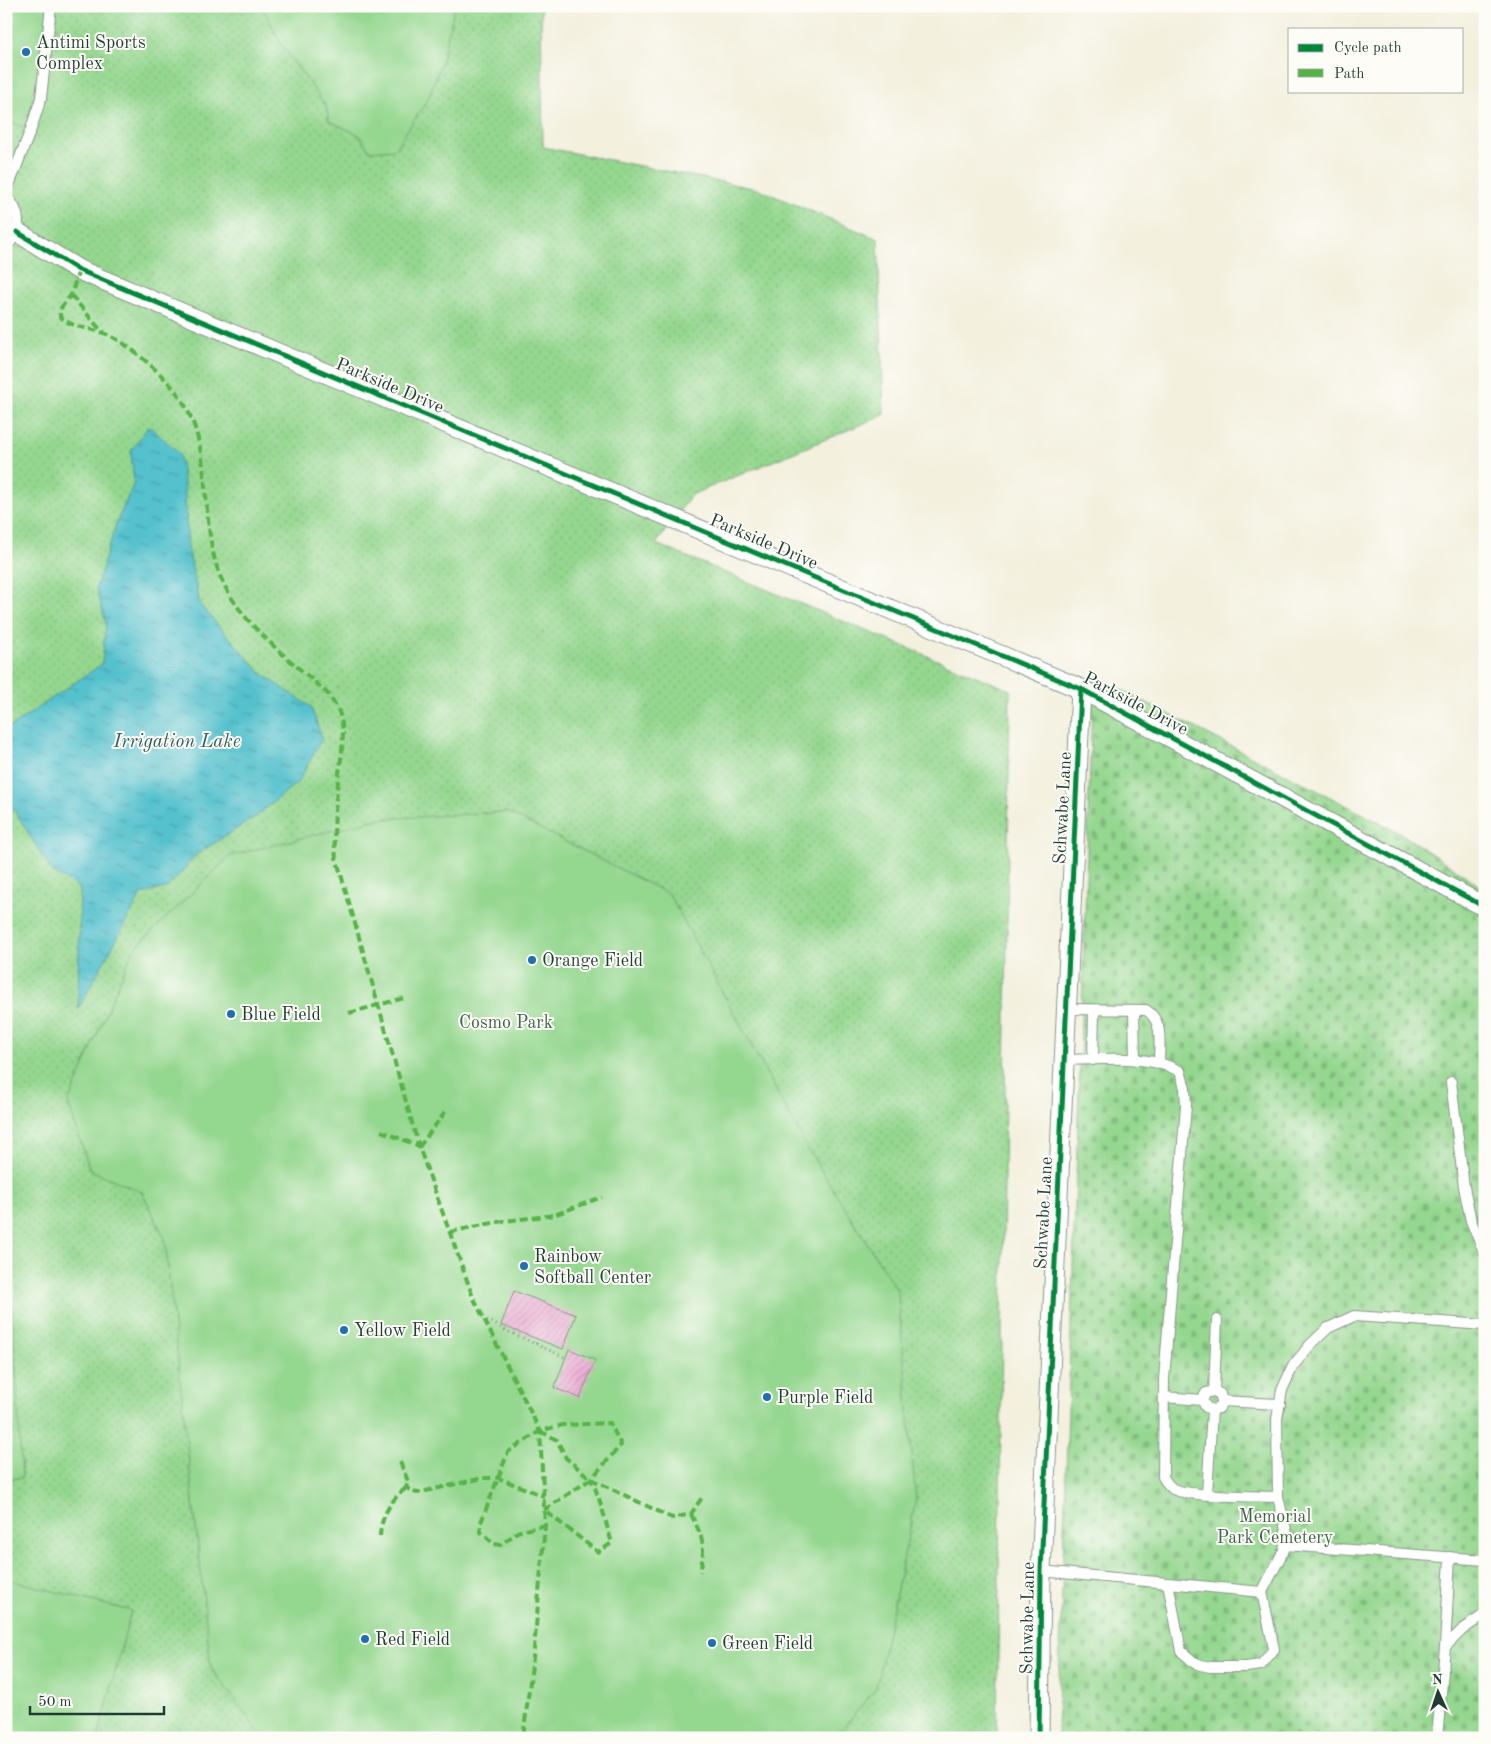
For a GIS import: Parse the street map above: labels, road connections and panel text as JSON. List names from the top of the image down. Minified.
{"streets":{"street":["Parkside Drive","Schwabe Lane"]},"crossings":[["Parkside Drive","Schwabe Lane"]],"water":["Irrigation Lake"],"parks":["Cosmo Park","Memorial Park Cemetery"],"places":["Antimi Sports Complex","Orange Field","Blue Field","Rainbow Softball Center","Yellow Field","Purple Field","Red Field","Green Field"],"legend":["Cycle path","Path"],"scale_bar":"50 m","north":"top"}
